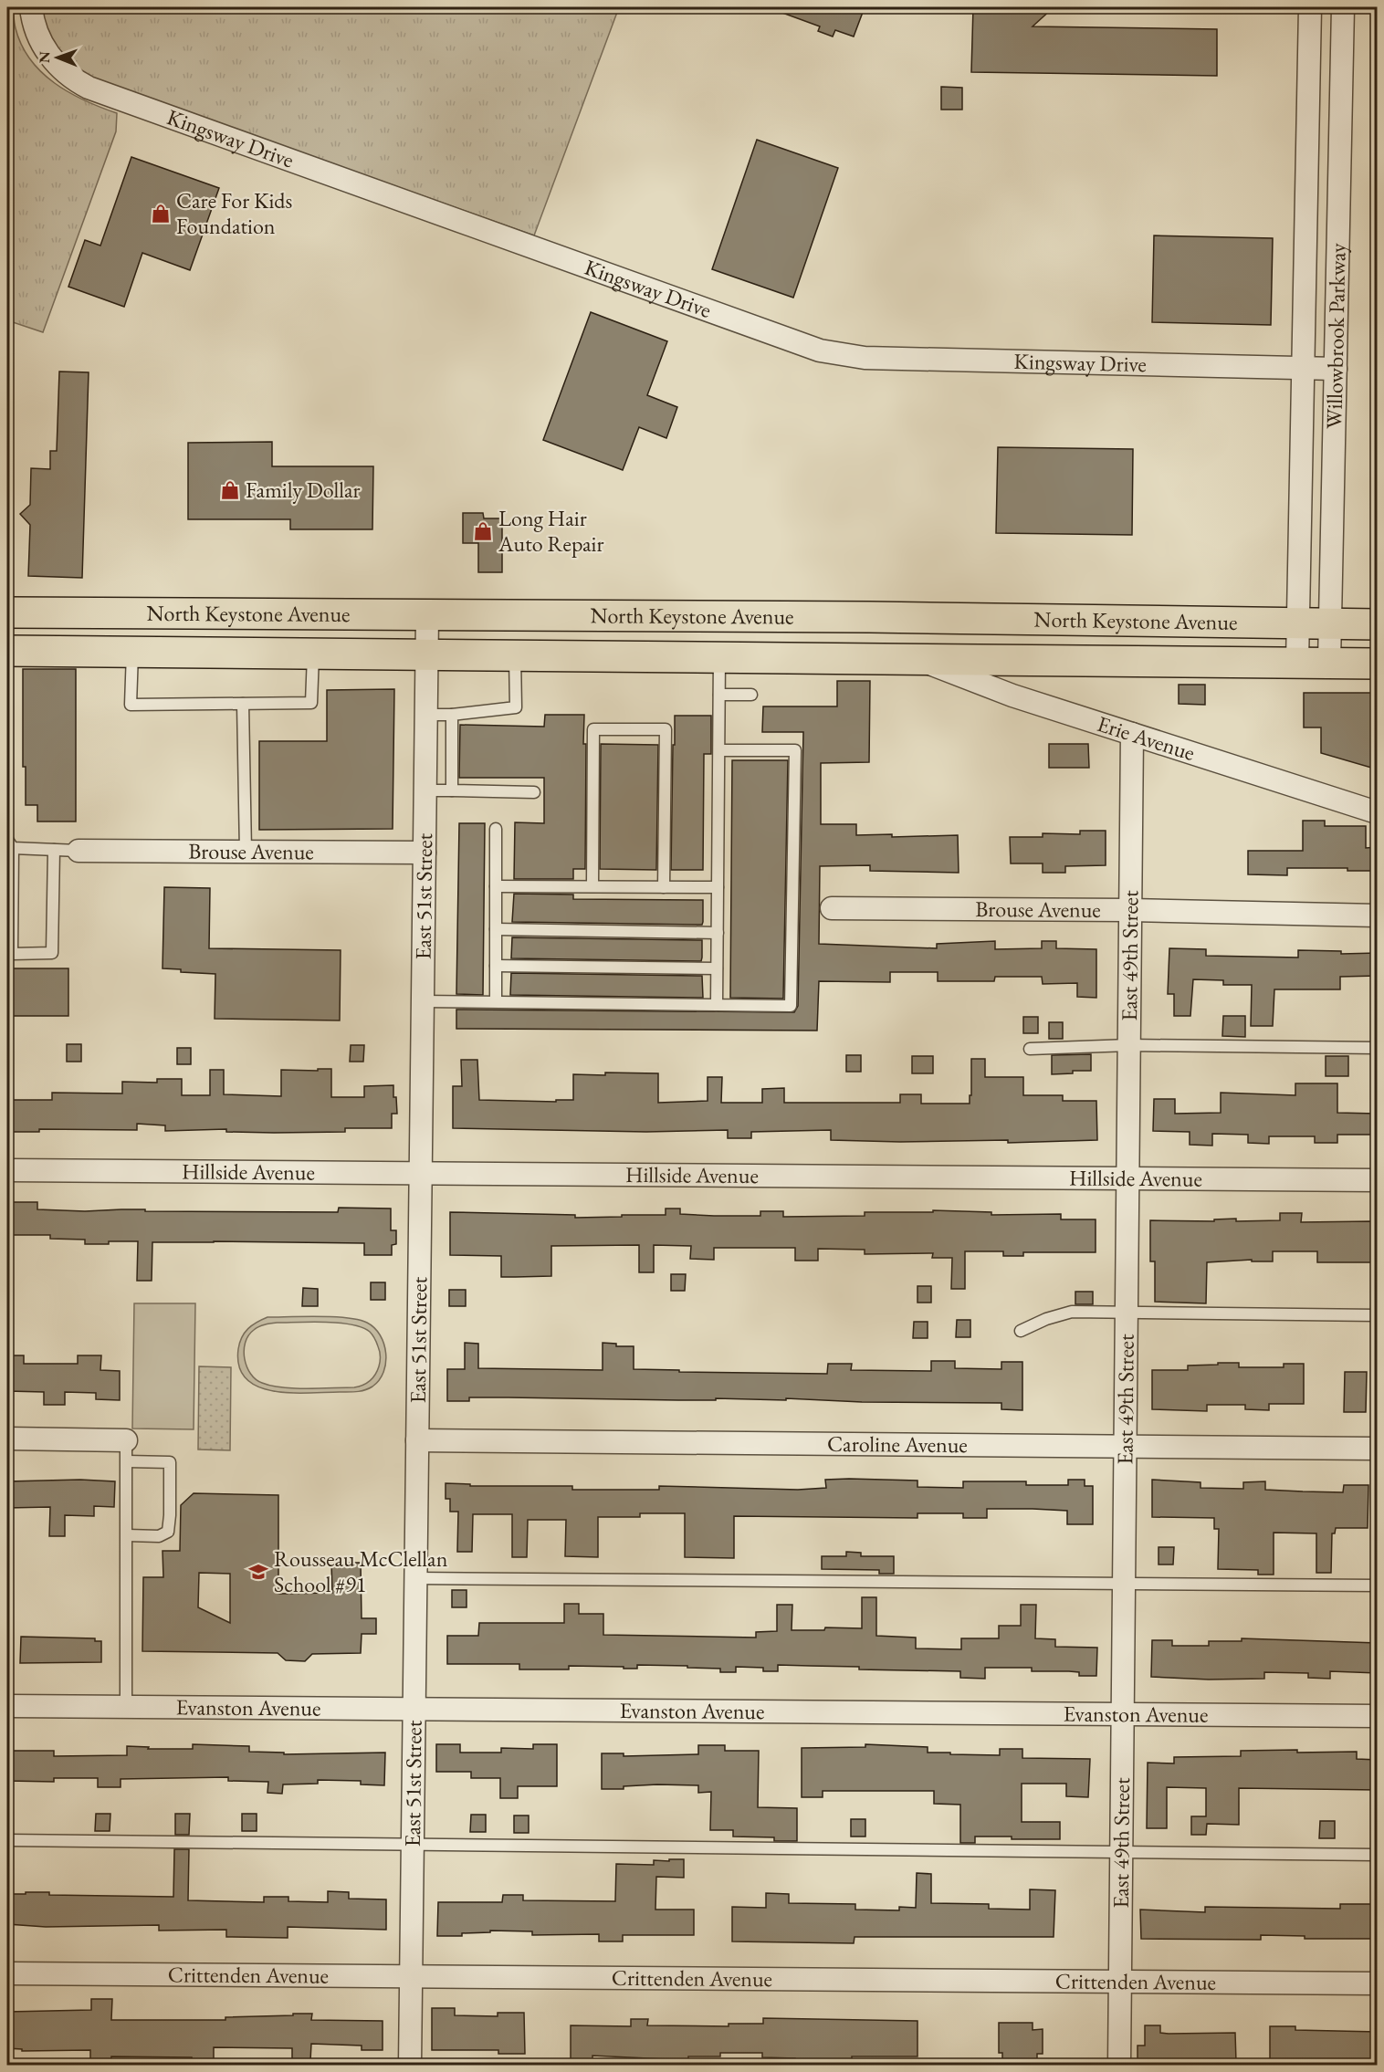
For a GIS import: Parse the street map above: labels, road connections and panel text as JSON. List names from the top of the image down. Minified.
{"streets":{"main road":["North Keystone Avenue"],"street":["Kingsway Drive","Willowbrook Parkway","Erie Avenue","Brouse Avenue","East 51st Street","East 49th Street","Hillside Avenue","Caroline Avenue","Evanston Avenue","Crittenden Avenue"]},"crossings":[["Kingsway Drive","Willowbrook Parkway"],["Willowbrook Parkway","North Keystone Avenue"],["North Keystone Avenue","Erie Avenue"],["North Keystone Avenue","East 51st Street"],["Erie Avenue","East 49th Street"],["Brouse Avenue","East 51st Street"],["Brouse Avenue","East 49th Street"],["East 51st Street","Hillside Avenue"],["East 51st Street","Caroline Avenue"],["East 51st Street","Evanston Avenue"],["East 51st Street","Crittenden Avenue"],["East 49th Street","Hillside Avenue"],["East 49th Street","Caroline Avenue"],["East 49th Street","Evanston Avenue"],["East 49th Street","Crittenden Avenue"]],"places":{"shop":["Care For Kids Foundation","Family Dollar","Long Hair Auto Repair"],"school or university":["Rousseau McClellan School #91"]},"north":"left"}
